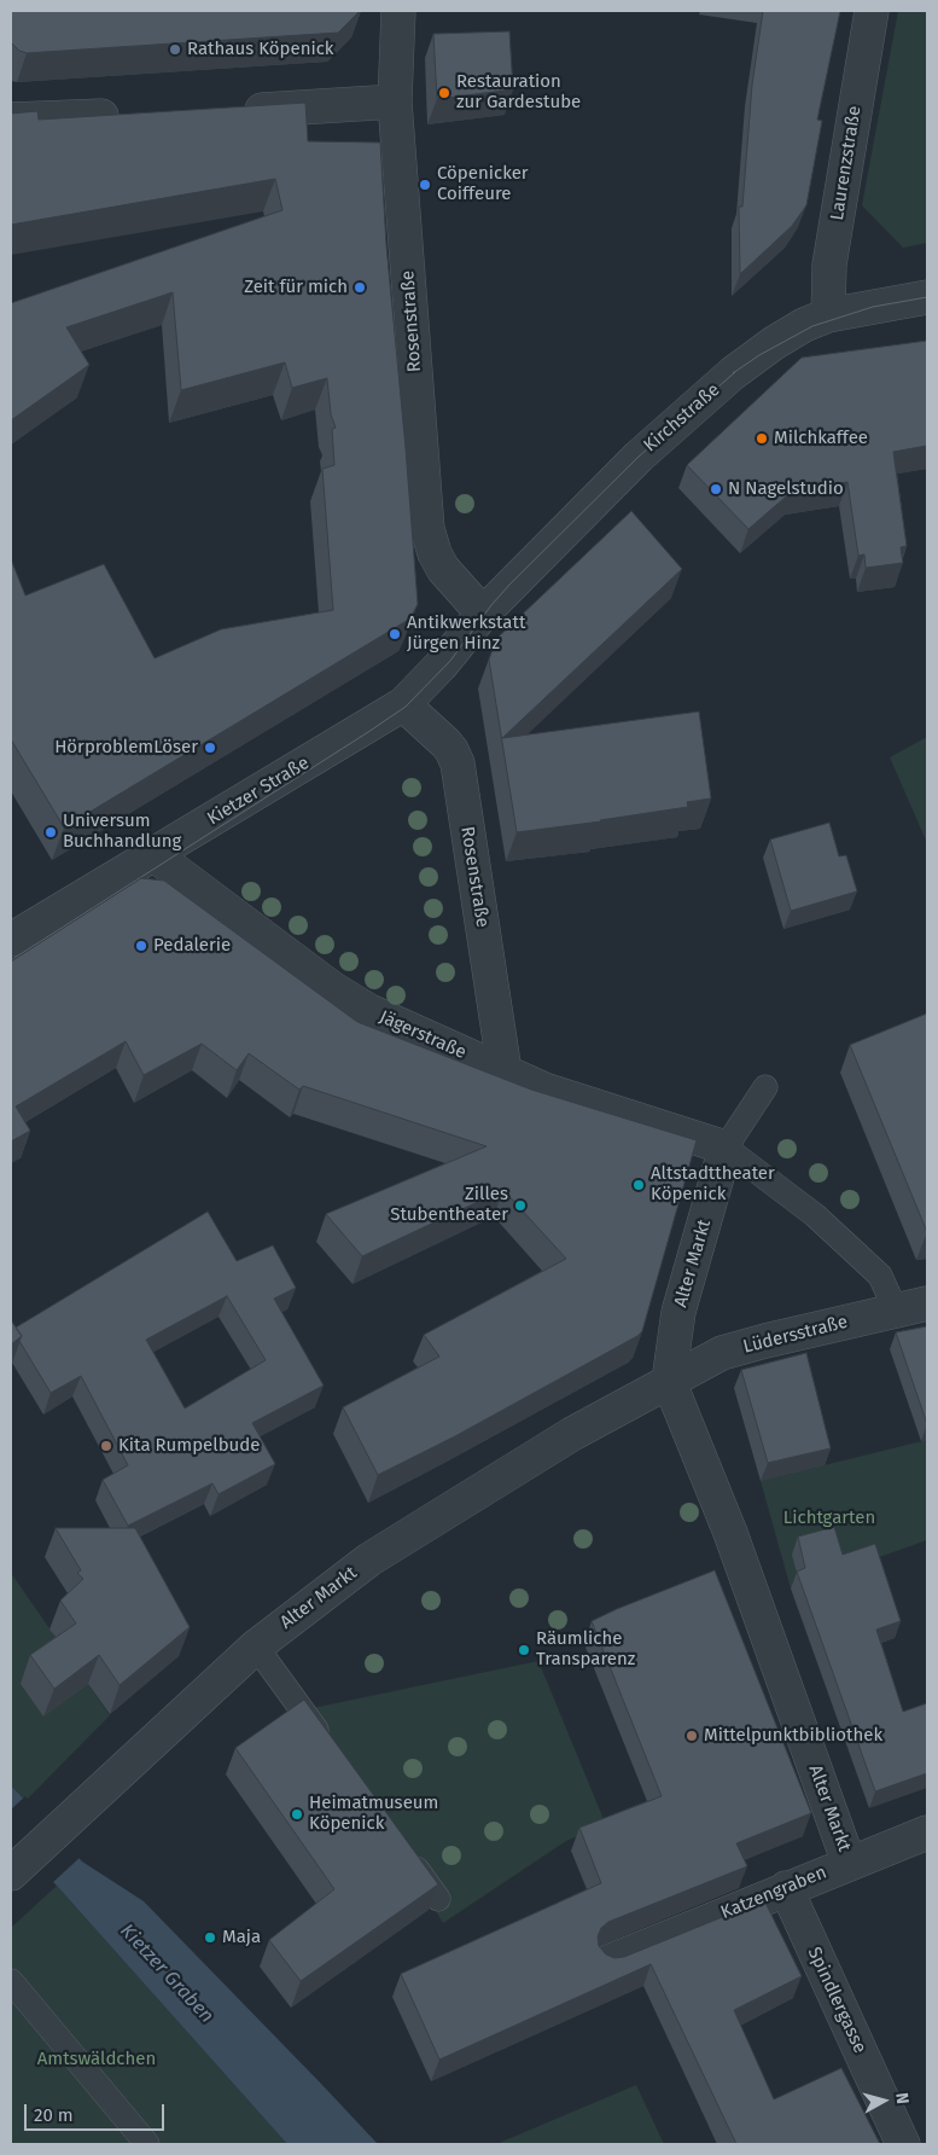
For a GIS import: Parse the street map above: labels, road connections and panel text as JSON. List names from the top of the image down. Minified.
{"streets":{"street":["Laurenzstraße","Rosenstraße","Kirchstraße","Kietzer Straße","Jägerstraße","Alter Markt","Lüdersstraße","Katzengraben","Spindlergasse"]},"crossings":[["Laurenzstraße","Kirchstraße"],["Rosenstraße","Kirchstraße"],["Rosenstraße","Kietzer Straße"],["Rosenstraße","Jägerstraße"],["Kirchstraße","Kietzer Straße"],["Kietzer Straße","Jägerstraße"],["Jägerstraße","Alter Markt"],["Alter Markt","Lüdersstraße"],["Alter Markt","Katzengraben"],["Katzengraben","Spindlergasse"]],"water":["Kietzer Graben"],"parks":["Lichtgarten","Amtswäldchen"],"places":["Rathaus Köpenick","Restauration zur Gardestube","Cöpenicker Coiffeure","Zeit für mich","Milchkaffee","N Nagelstudio","Antikwerkstatt Jürgen Hinz","HörproblemLöser","Universum Buchhandlung","Pedalerie","Altstadttheater Köpenick","Zilles Stubentheater","Kita Rumpelbude","Räumliche Transparenz","Mittelpunktbibliothek","Heimatmuseum Köpenick","Maja"],"scale_bar":"20 m","north":"right"}
